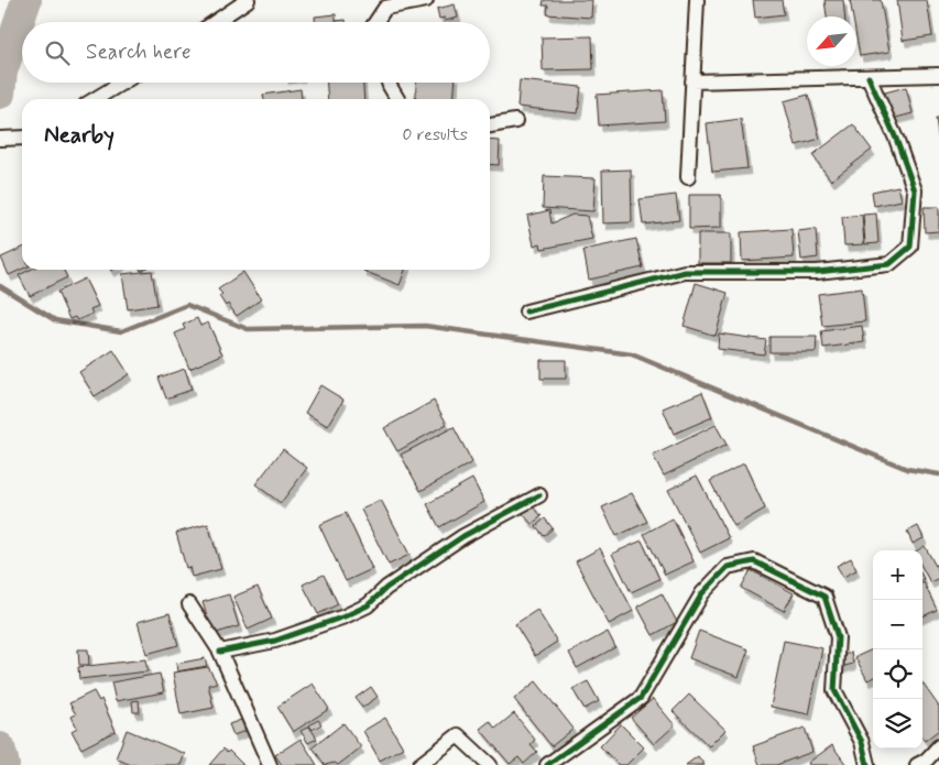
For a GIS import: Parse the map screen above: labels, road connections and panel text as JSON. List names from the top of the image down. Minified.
{"north":"bottom left","page":{"search":"Search here","heading":["Nearby","0 results"],"map_buttons":["+","−"]}}
